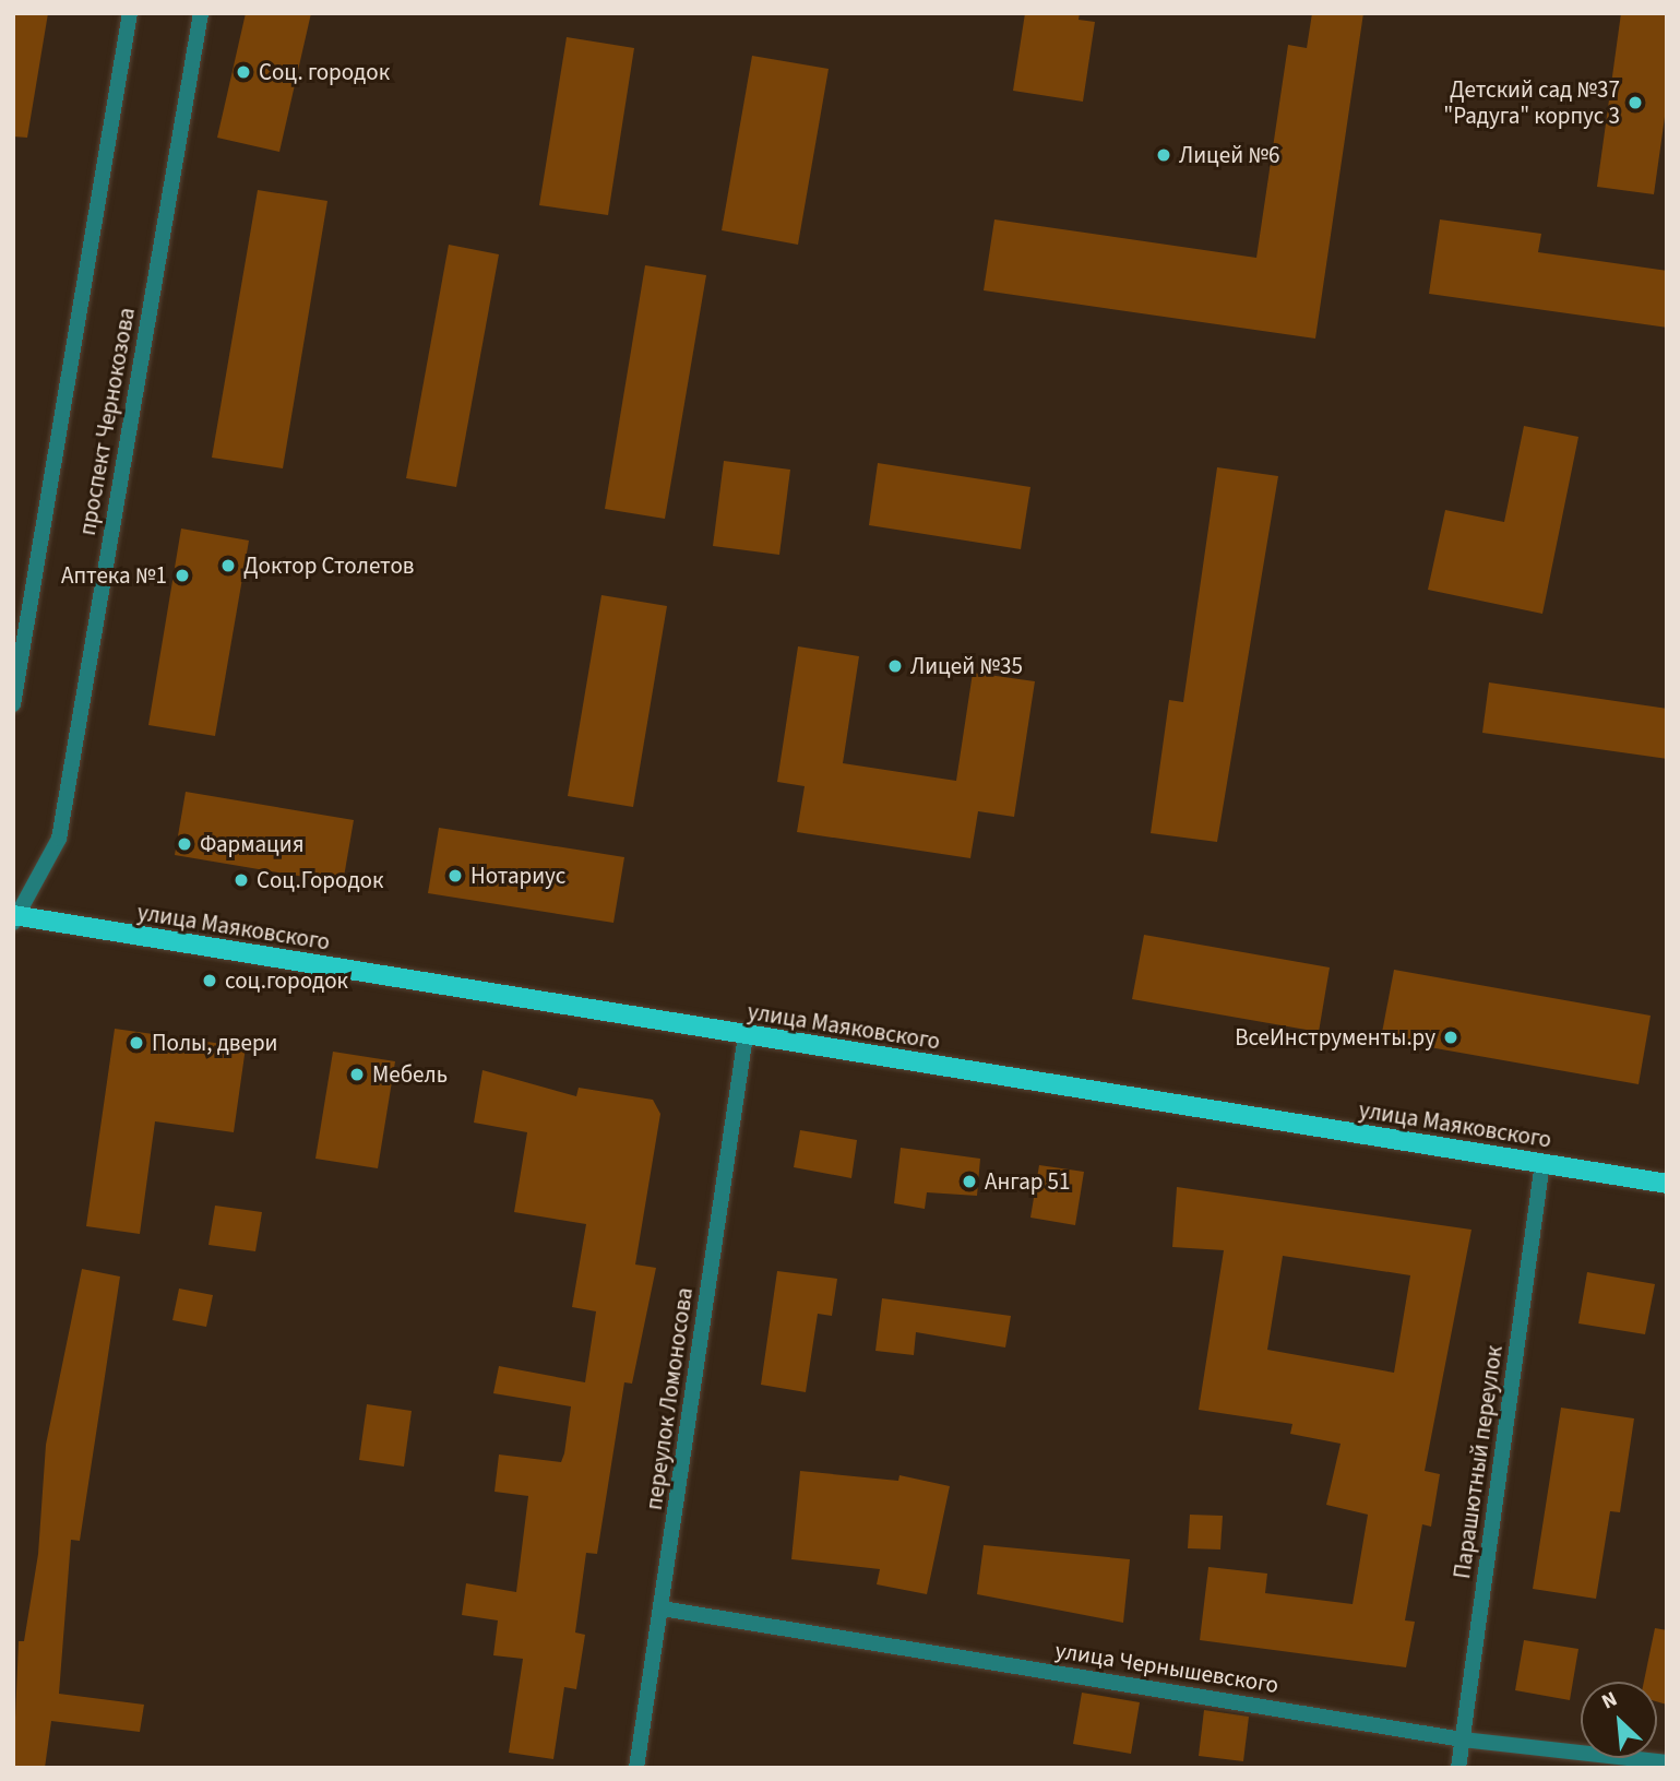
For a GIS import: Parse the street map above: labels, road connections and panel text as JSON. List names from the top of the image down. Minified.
{"streets":{"main road":["улица Маяковского"],"street":["проспект Чернокозова","переулок Ломоносова","Парашютный переулок","улица Чернышевского"]},"crossings":[["проспект Чернокозова","улица Маяковского"],["улица Маяковского","переулок Ломоносова"],["улица Маяковского","Парашютный переулок"],["переулок Ломоносова","улица Чернышевского"],["Парашютный переулок","улица Чернышевского"]],"places":["Соц. городок","Детский сад №37 \"Радуга\" корпус 3","Лицей №6","Доктор Столетов","Аптека №1","Лицей №35","Фармация","Нотариус","Соц.Городок","соц.городок","ВсеИнструменты.ру","Полы, двери","Мебель","Ангар 51"],"north":"top left"}
